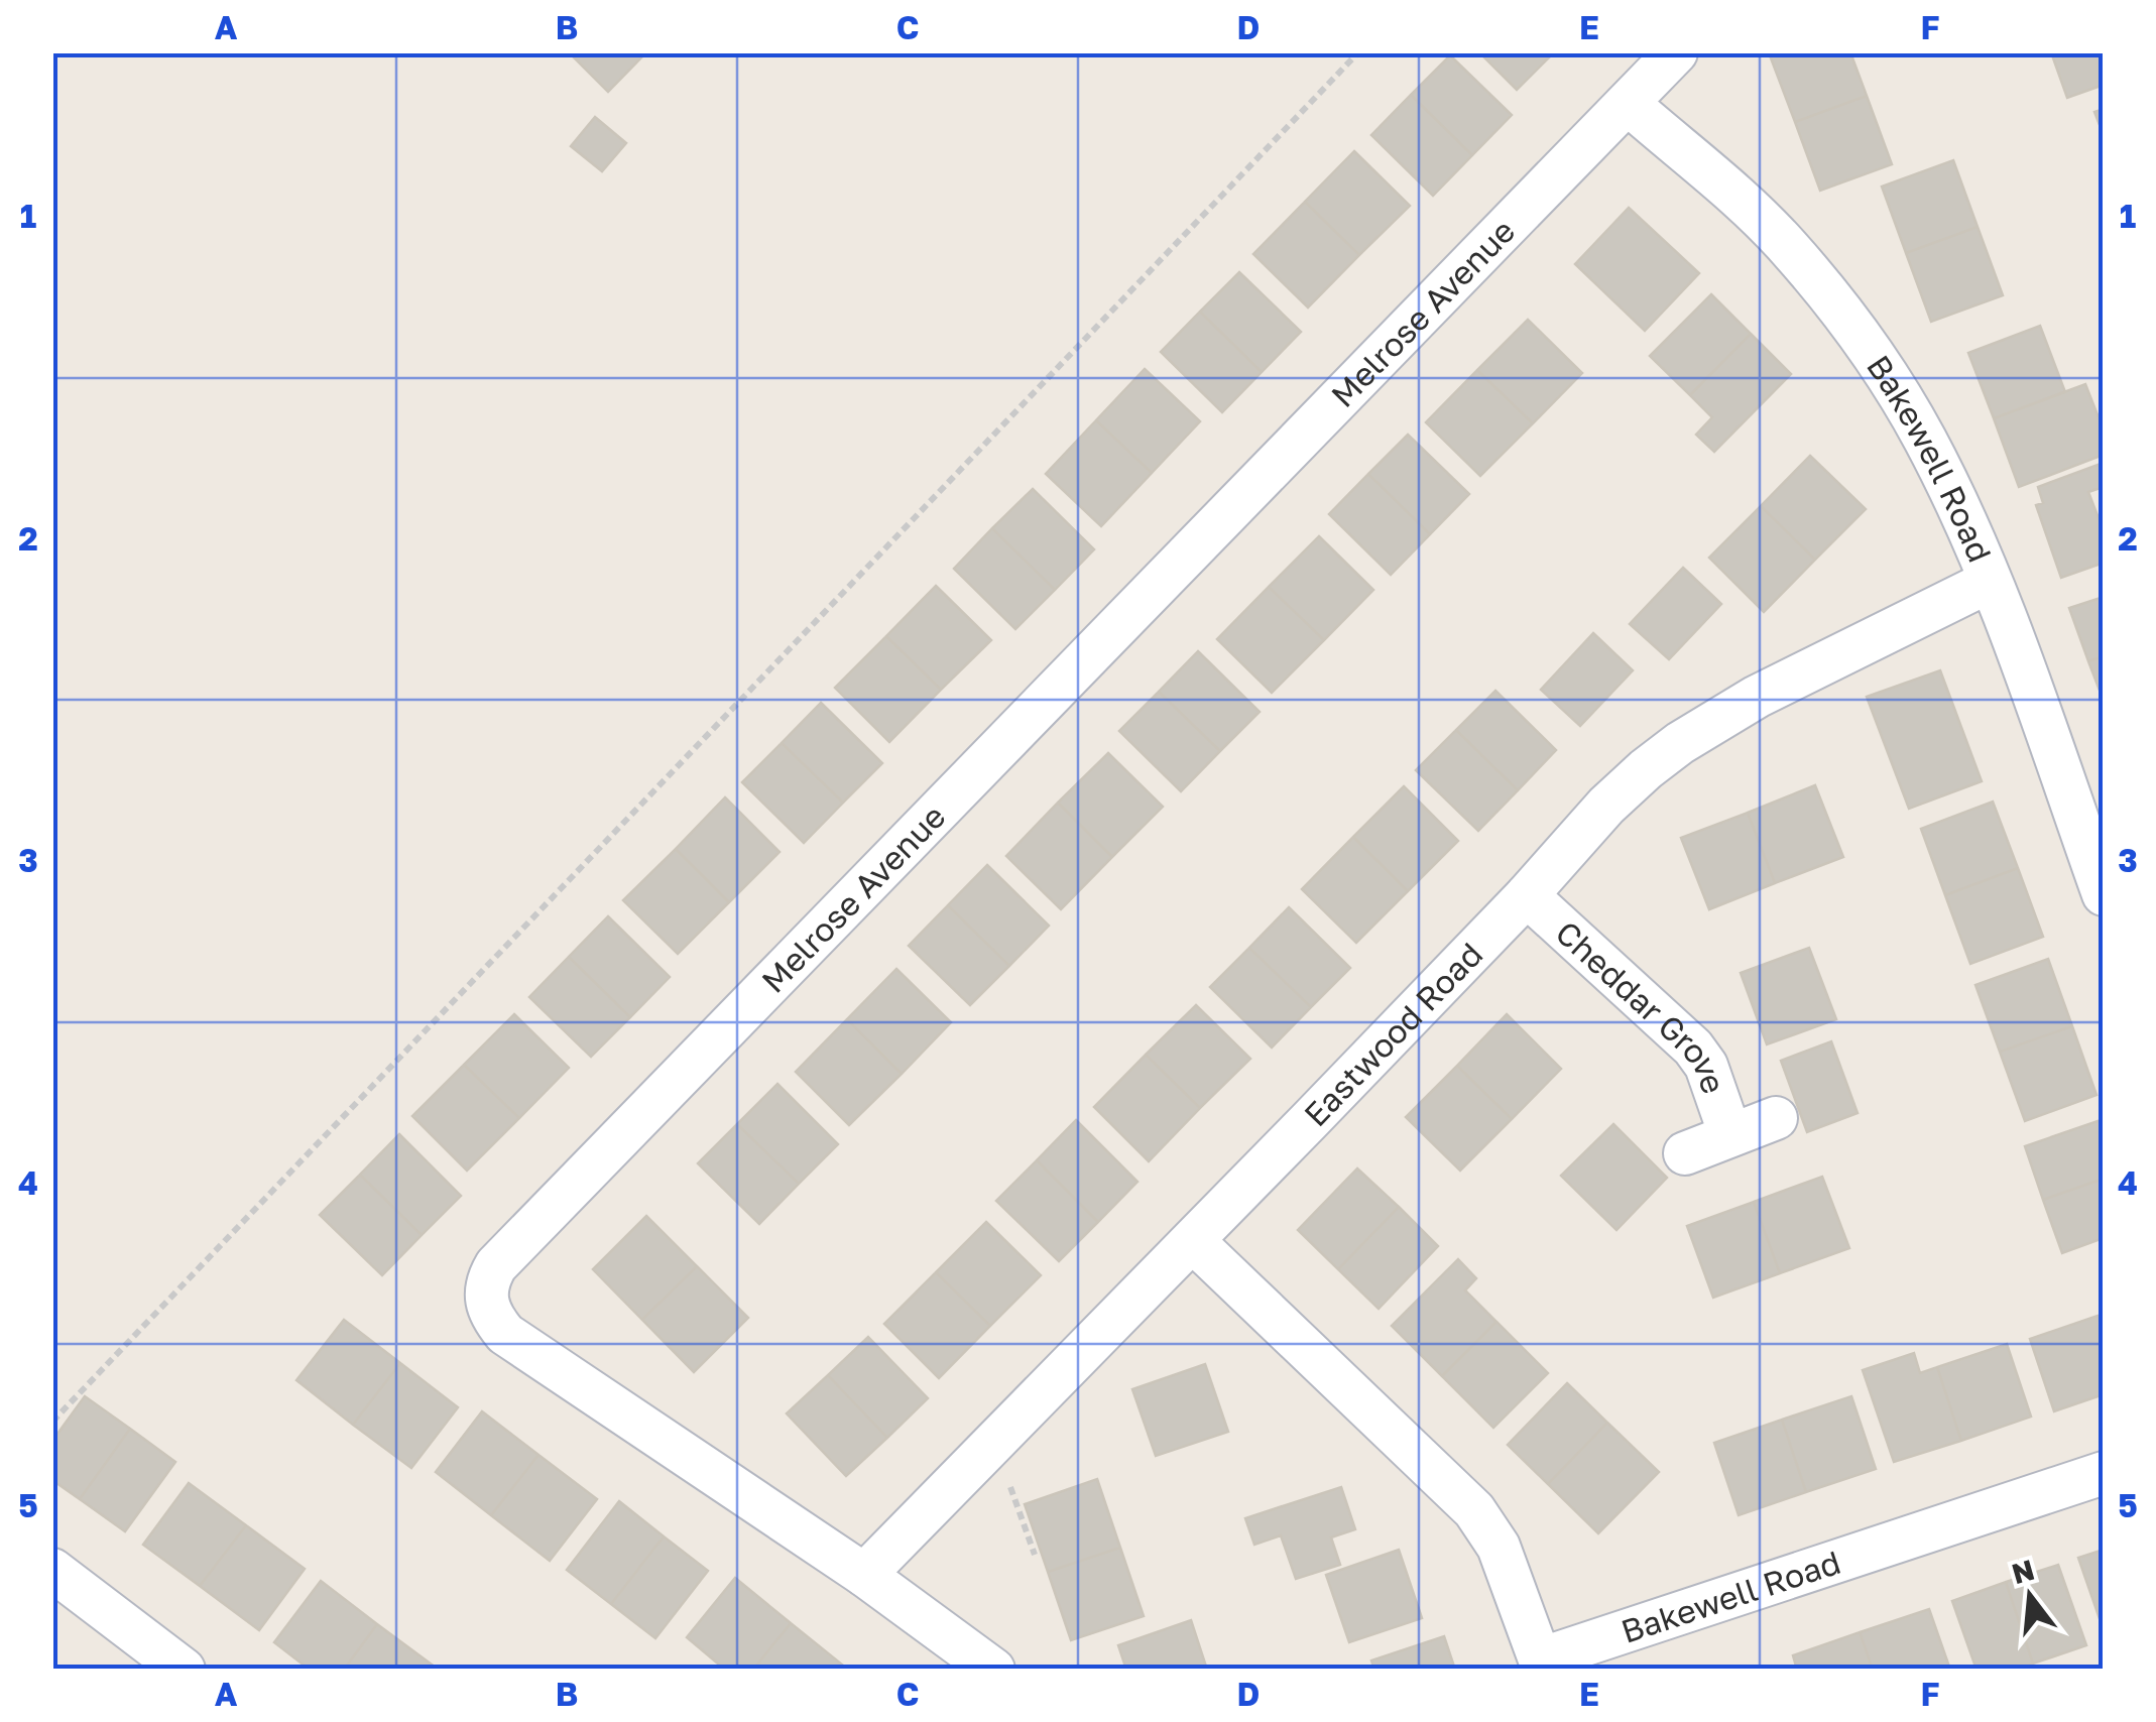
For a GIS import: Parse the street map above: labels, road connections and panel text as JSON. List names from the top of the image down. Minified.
{"streets":{"street":["Melrose Avenue","Bakewell Road","Cheddar Grove","Eastwood Road"]},"crossings":[["Melrose Avenue","Bakewell Road"],["Melrose Avenue","Eastwood Road"],["Bakewell Road","Eastwood Road"],["Cheddar Grove","Eastwood Road"]],"north":"top","grid":{"columns":["A","B","C","D","E","F"],"rows":["1","2","3","4","5"]}}
